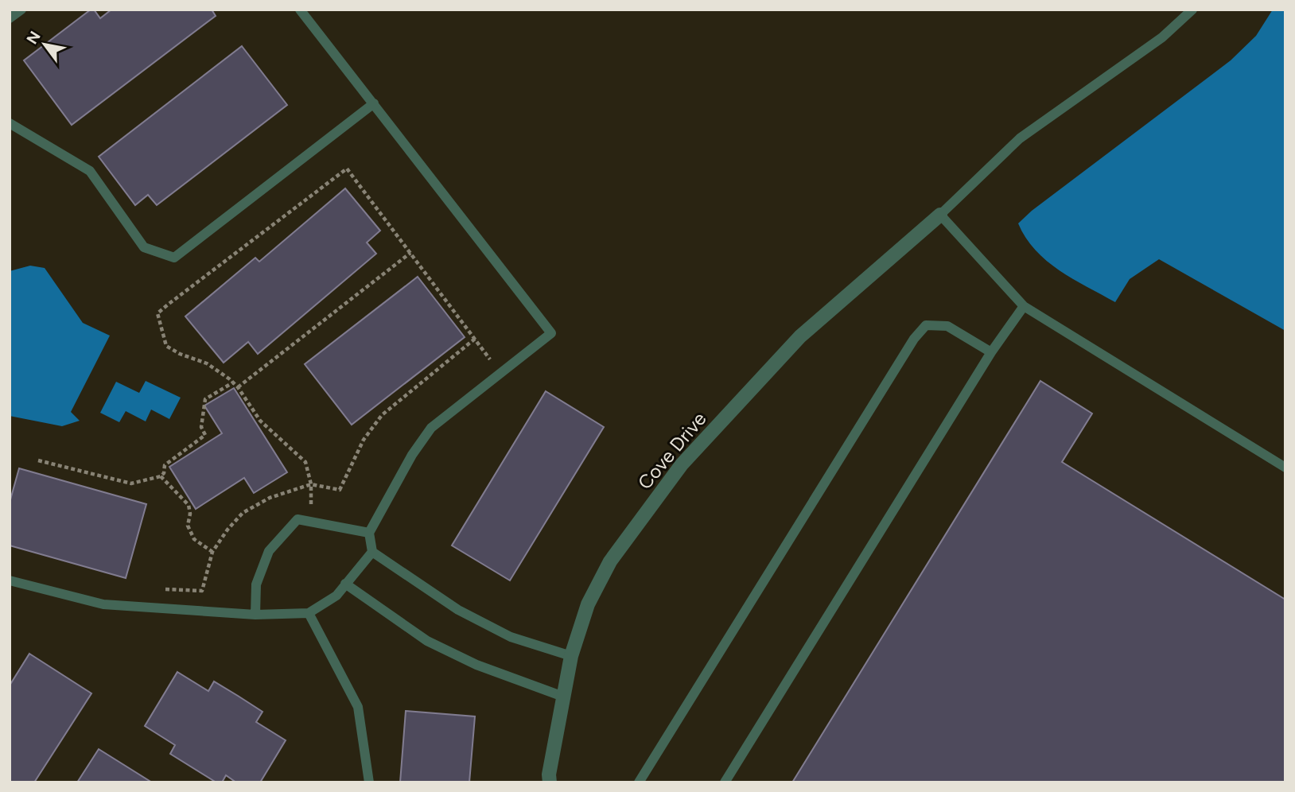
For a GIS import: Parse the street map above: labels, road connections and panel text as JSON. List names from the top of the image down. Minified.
{"streets":{"street":["Cove Drive"]},"north":"top left"}
